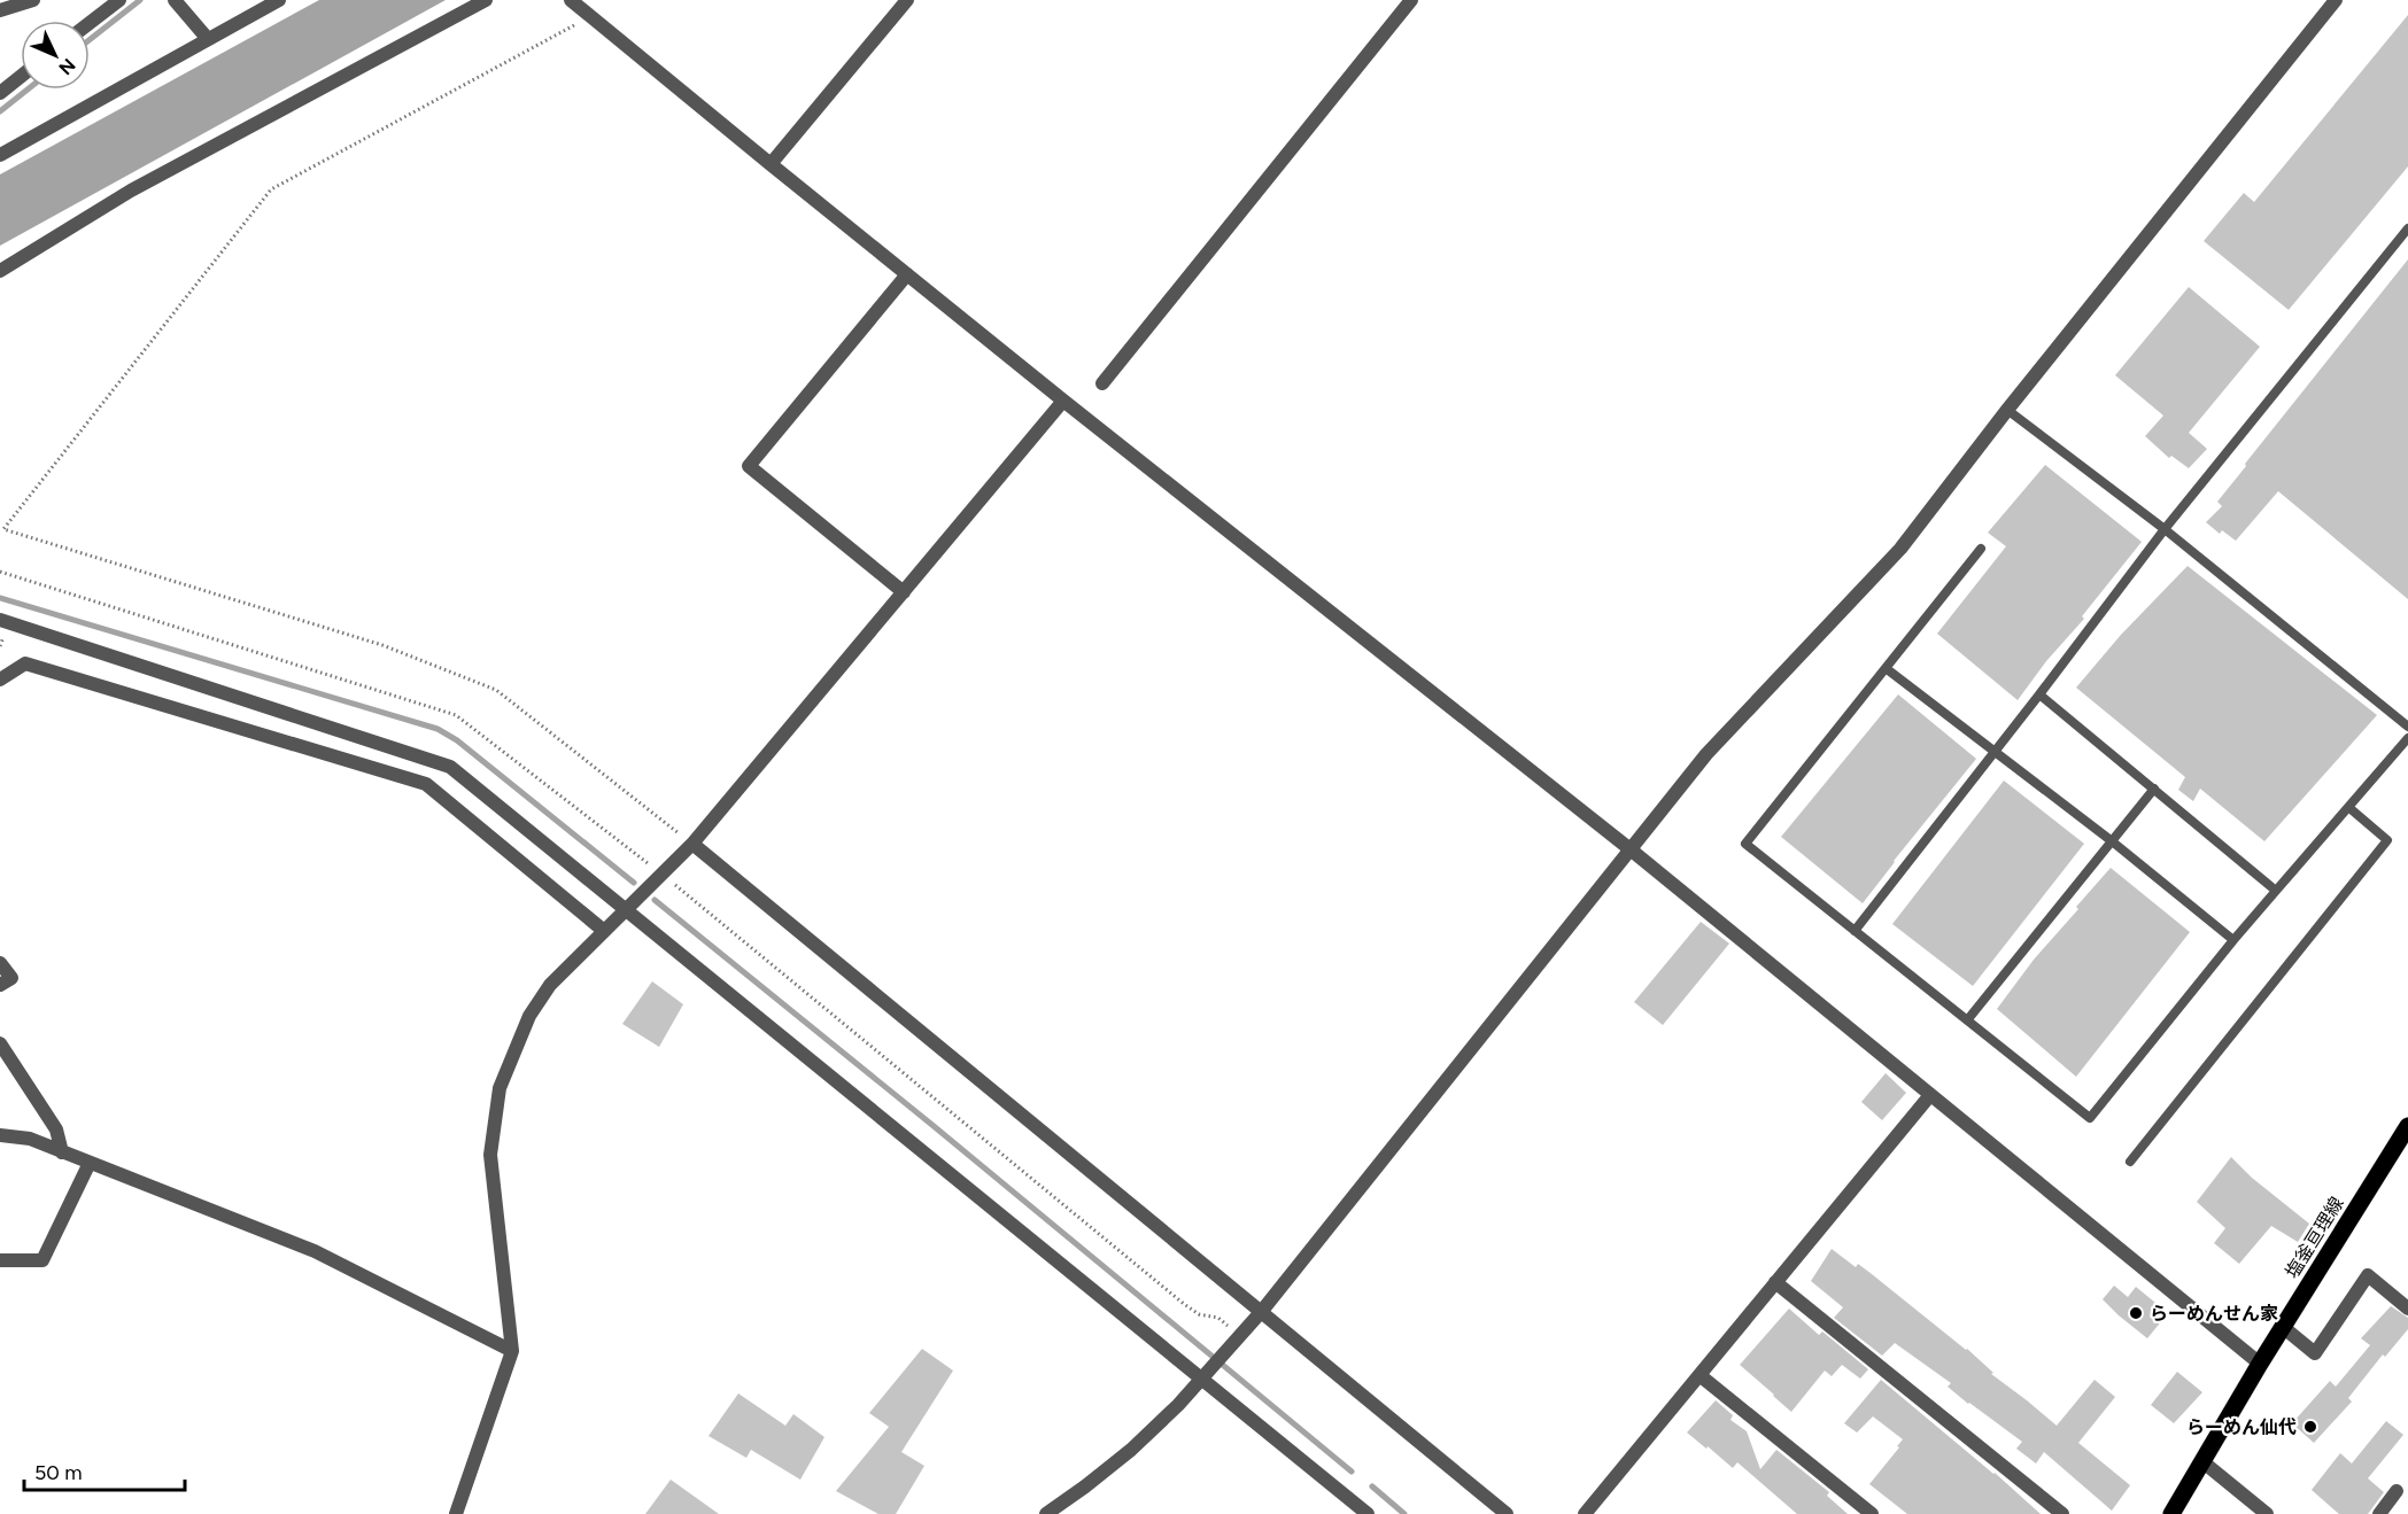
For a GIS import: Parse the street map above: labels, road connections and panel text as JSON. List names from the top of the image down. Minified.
{"streets":{"main road":["塩釜亘理線"]},"places":["らーめんせん家","らーめん仙代"],"scale_bar":"50 m","north":"bottom right"}
